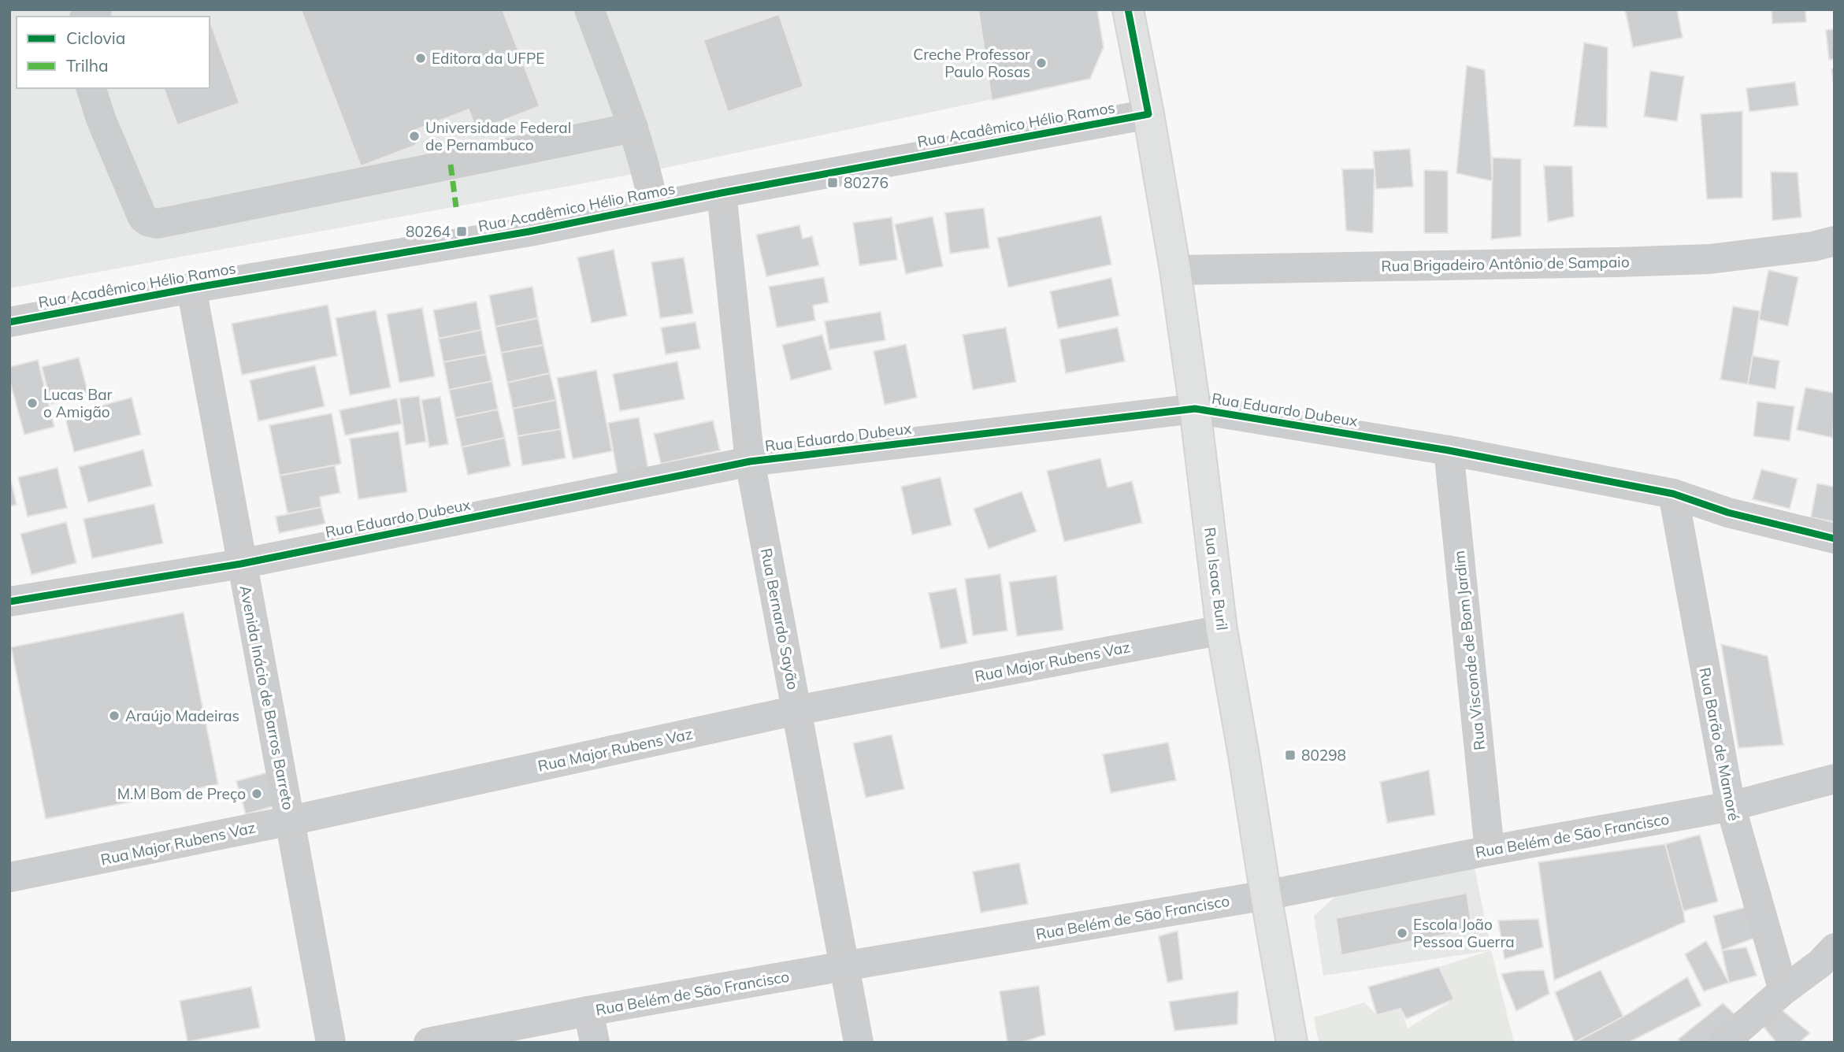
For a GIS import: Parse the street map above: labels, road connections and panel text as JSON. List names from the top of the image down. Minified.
{"streets":{"main road":["Rua Isaac Buril"],"street":["Rua Acadêmico Hélio Ramos","Rua Brigadeiro Antônio de Sampaio","Rua Eduardo Dubeux","Rua Bernardo Sayão","Rua Visconde de Bom Jardim","Rua Major Rubens Vaz","Avenida Inácio de Barros Barreto","Rua Barão de Mamoré","Rua Belém de São Francisco"]},"crossings":[["Rua Acadêmico Hélio Ramos","Rua Isaac Buril"],["Rua Acadêmico Hélio Ramos","Rua Bernardo Sayão"],["Rua Acadêmico Hélio Ramos","Avenida Inácio de Barros Barreto"],["Rua Brigadeiro Antônio de Sampaio","Rua Isaac Buril"],["Rua Eduardo Dubeux","Rua Isaac Buril"],["Rua Eduardo Dubeux","Rua Bernardo Sayão"],["Rua Eduardo Dubeux","Rua Visconde de Bom Jardim"],["Rua Eduardo Dubeux","Avenida Inácio de Barros Barreto"],["Rua Eduardo Dubeux","Rua Barão de Mamoré"],["Rua Isaac Buril","Rua Major Rubens Vaz"],["Rua Isaac Buril","Rua Belém de São Francisco"],["Rua Bernardo Sayão","Rua Major Rubens Vaz"],["Rua Bernardo Sayão","Rua Belém de São Francisco"],["Rua Visconde de Bom Jardim","Rua Belém de São Francisco"],["Rua Major Rubens Vaz","Avenida Inácio de Barros Barreto"],["Rua Barão de Mamoré","Rua Belém de São Francisco"]],"places":{"other":["Editora da UFPE","Creche Professor Paulo Rosas","Universidade Federal de Pernambuco","Lucas Bar o Amigão","Araújo Madeiras","M.M Bom de Preço","Escola João Pessoa Guerra"],"transit":["80276","80264","80298"]},"legend":["Ciclovia","Trilha"]}
